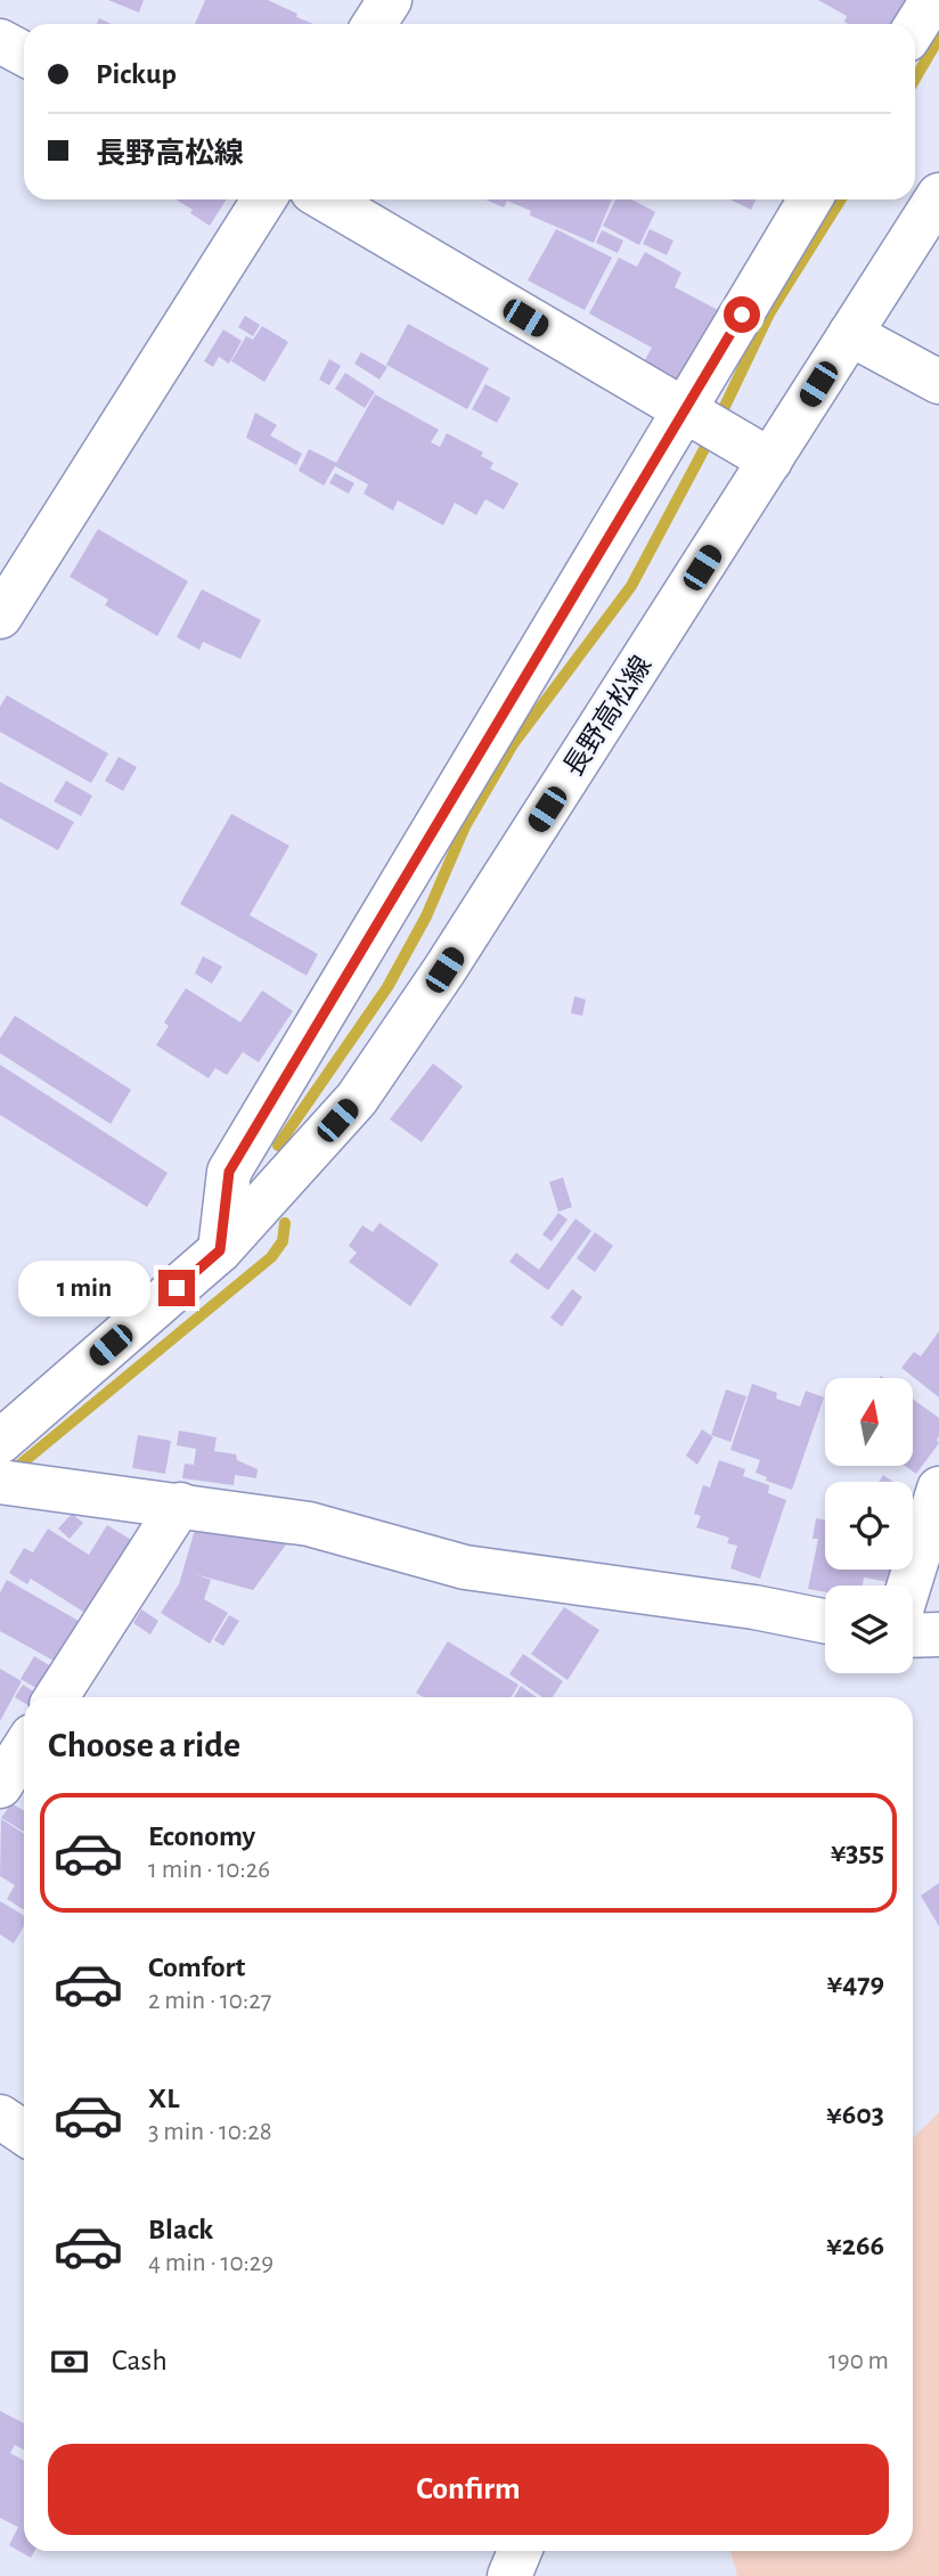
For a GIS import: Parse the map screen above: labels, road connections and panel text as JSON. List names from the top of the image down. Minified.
{"streets":{"street":["長野高松線"]},"north":"top","page":{"banner":["Pickup","長野高松線"],"bubble":"1 min","heading":"Choose a ride","list":[{"name":"Economy","note":"1 min · 10:26","value":"¥355"},{"name":"Comfort","note":"2 min · 10:27","value":"¥479"},{"name":"XL","note":"3 min · 10:28","value":"¥603"},{"name":"Black","note":"4 min · 10:29","value":"¥266"}],"pay":["Cash","190 m"],"buttons":"Confirm"}}
